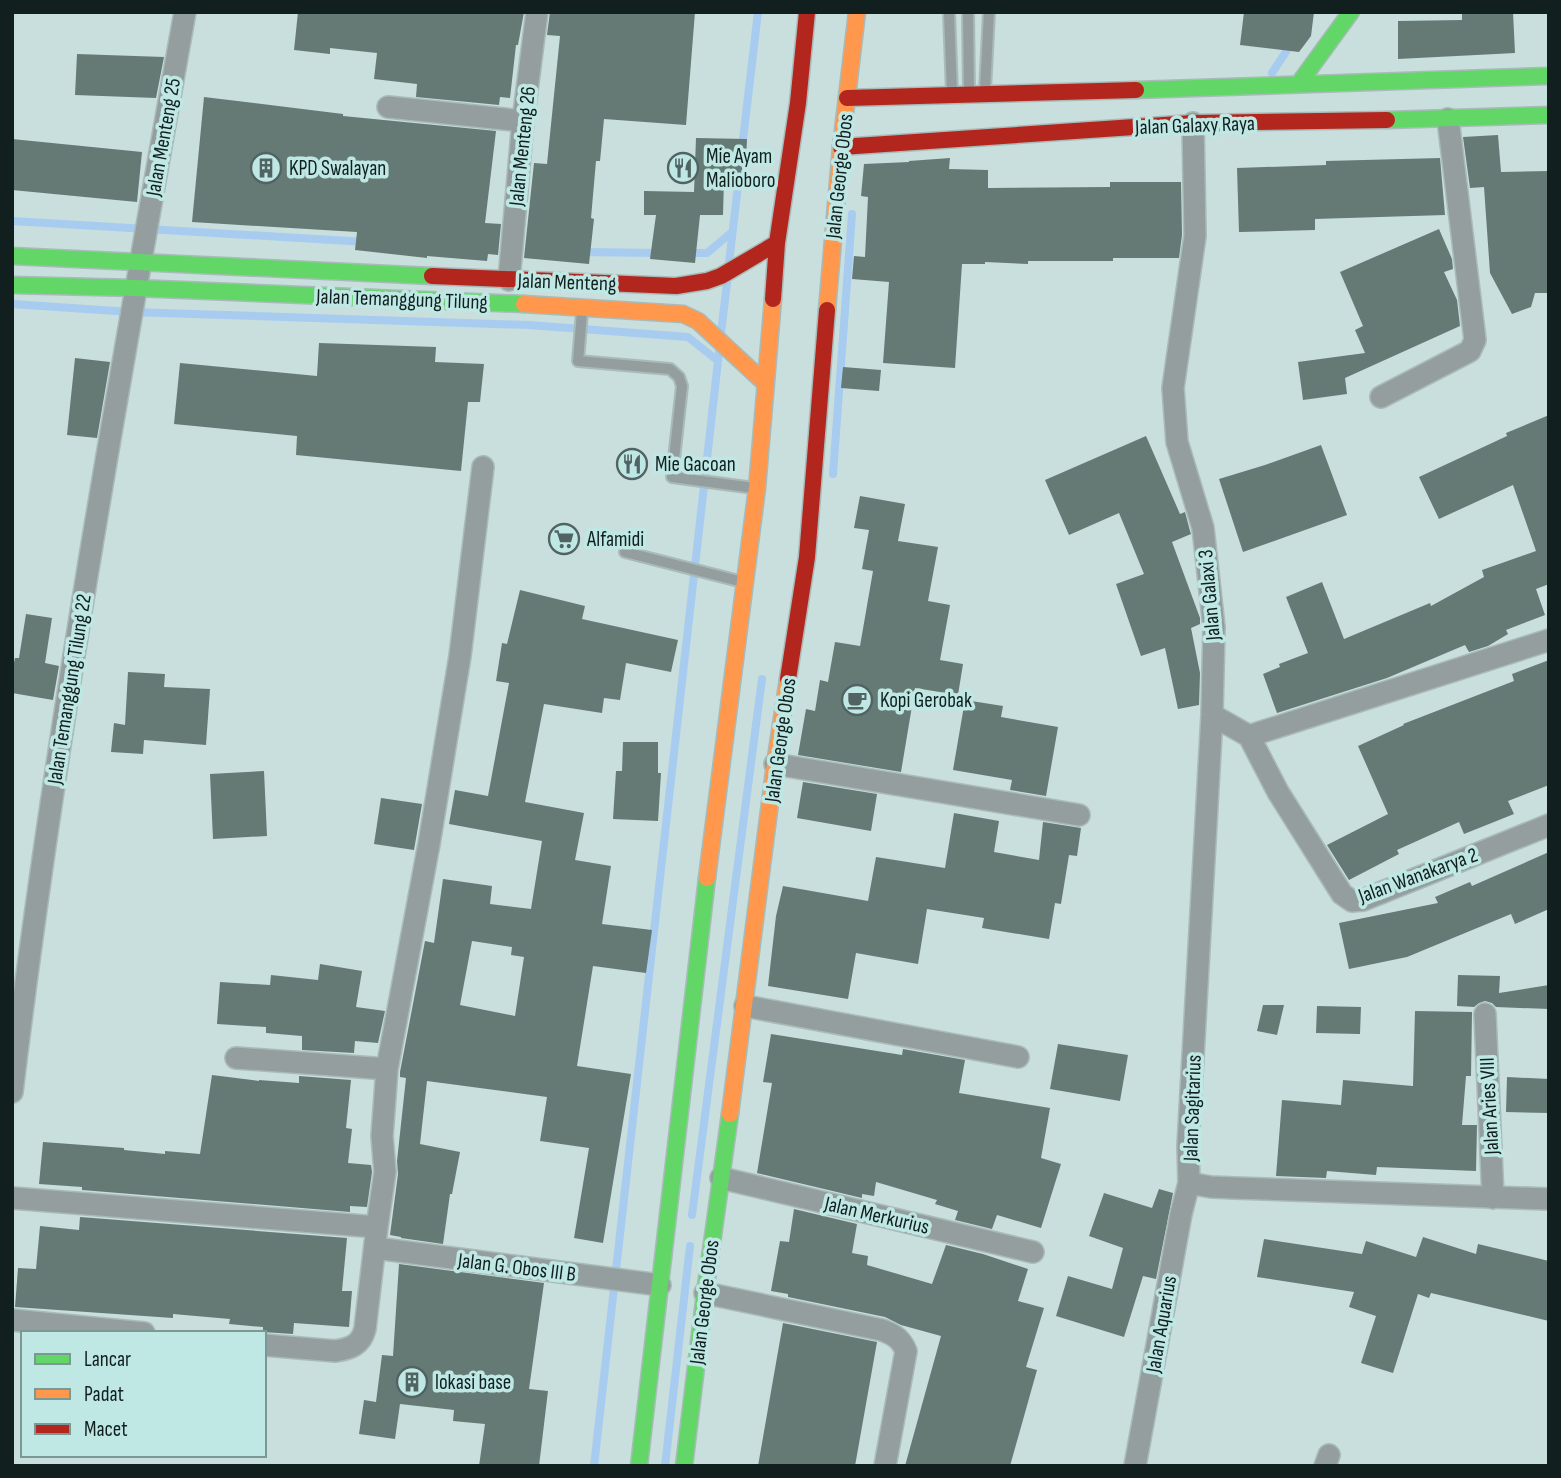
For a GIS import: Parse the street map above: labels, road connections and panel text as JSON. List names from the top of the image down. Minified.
{"streets":{"street":["Jalan Galaxy Raya","Jalan Menteng 25","Jalan Menteng 26","Jalan George Obos","Jalan Menteng","Jalan Temanggung Tilung","Jalan Galaxi 3","Jalan Temanggung Tilung 22","Jalan Wanakarya 2","Jalan Aries VIII","Jalan Sagitarius","Jalan Merkurius","Jalan G. Obos III B","Jalan Aquarius"]},"crossings":[["Jalan Galaxy Raya","Jalan George Obos"],["Jalan Galaxy Raya","Jalan Galaxi 3"],["Jalan Menteng 25","Jalan Menteng"],["Jalan Menteng 25","Jalan Temanggung Tilung"],["Jalan Menteng 25","Jalan Temanggung Tilung 22"],["Jalan Menteng 26","Jalan Menteng"],["Jalan George Obos","Jalan Merkurius"],["Jalan Temanggung Tilung","Jalan Temanggung Tilung 22"],["Jalan Galaxi 3","Jalan Sagitarius"],["Jalan Aries VIII","Jalan Sagitarius"],["Jalan Sagitarius","Jalan Aquarius"]],"places":{"building":["KPD Swalayan","lokasi base"],"restaurant":["Mie Ayam Malioboro","Mie Gacoan"],"supermarket":["Alfamidi"],"cafe":["Kopi Gerobak"]},"legend":["Lancar","Padat","Macet"]}
